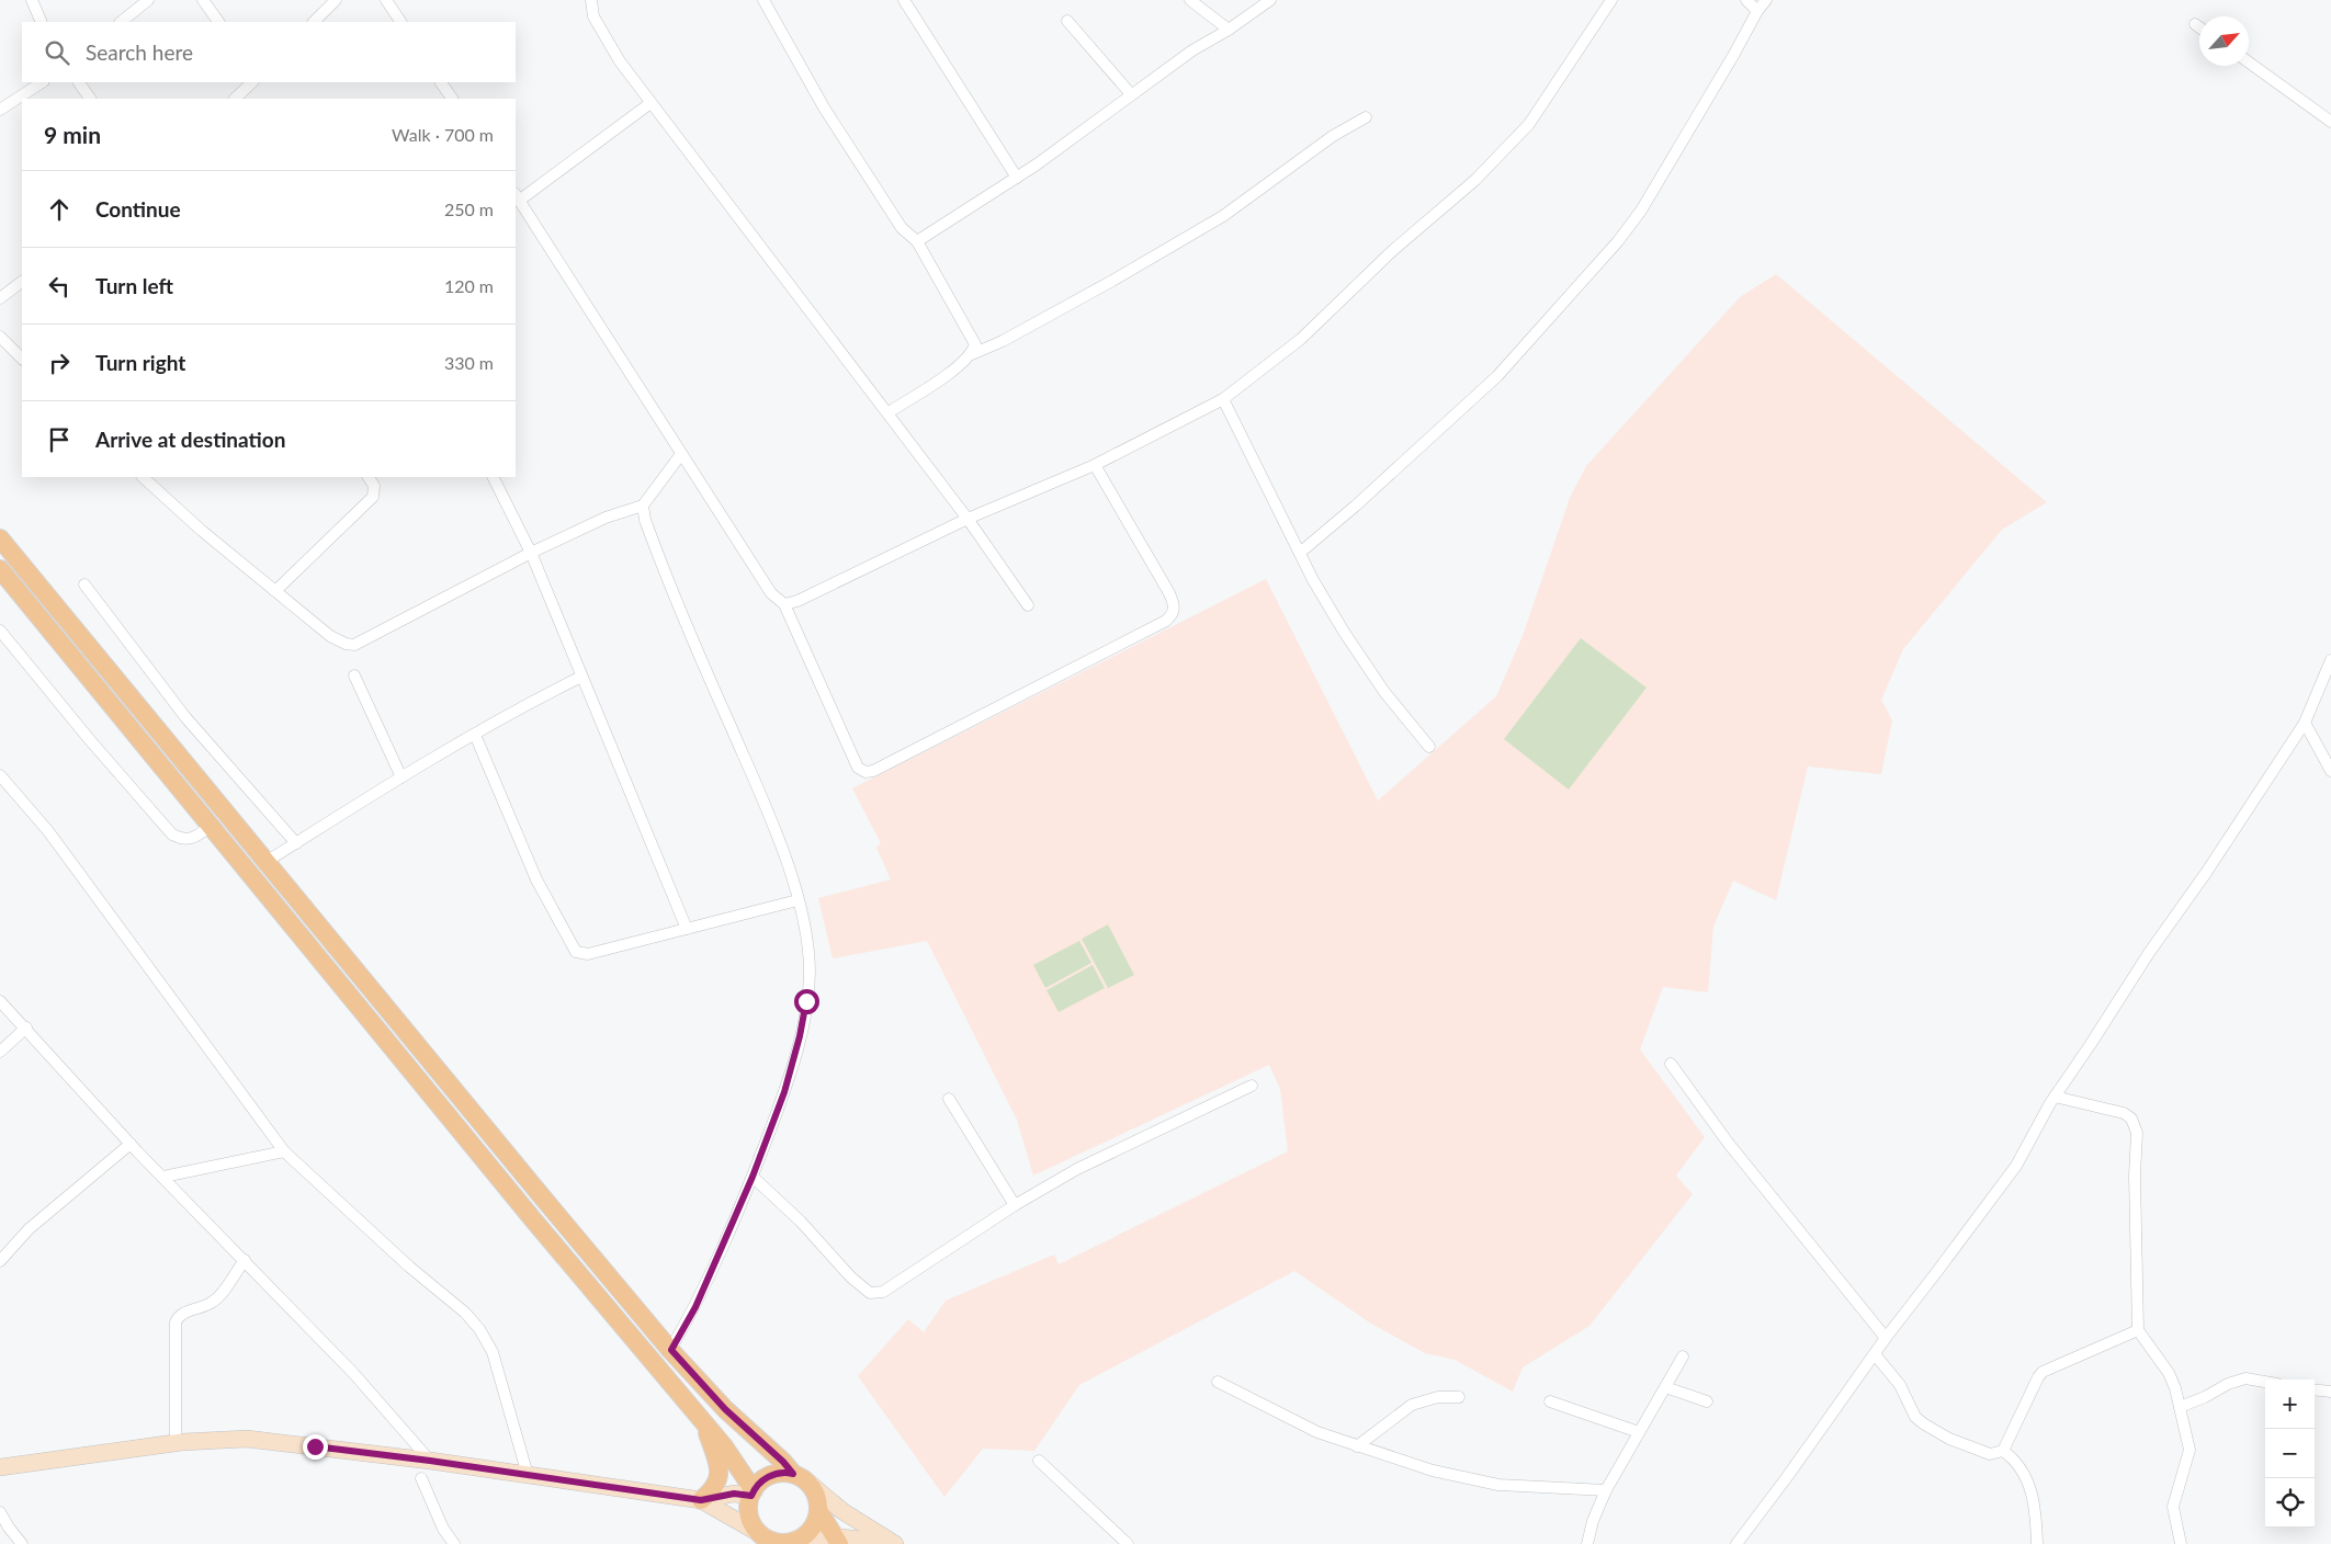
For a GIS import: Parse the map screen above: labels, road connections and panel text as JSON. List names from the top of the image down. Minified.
{"north":"top right","page":{"search":"Search here","heading":["9 min","Walk · 700 m"],"list":[["Continue","250 m"],["Turn left","120 m"],["Turn right","330 m"],"Arrive at destination"],"map_buttons":["+","−"]}}
